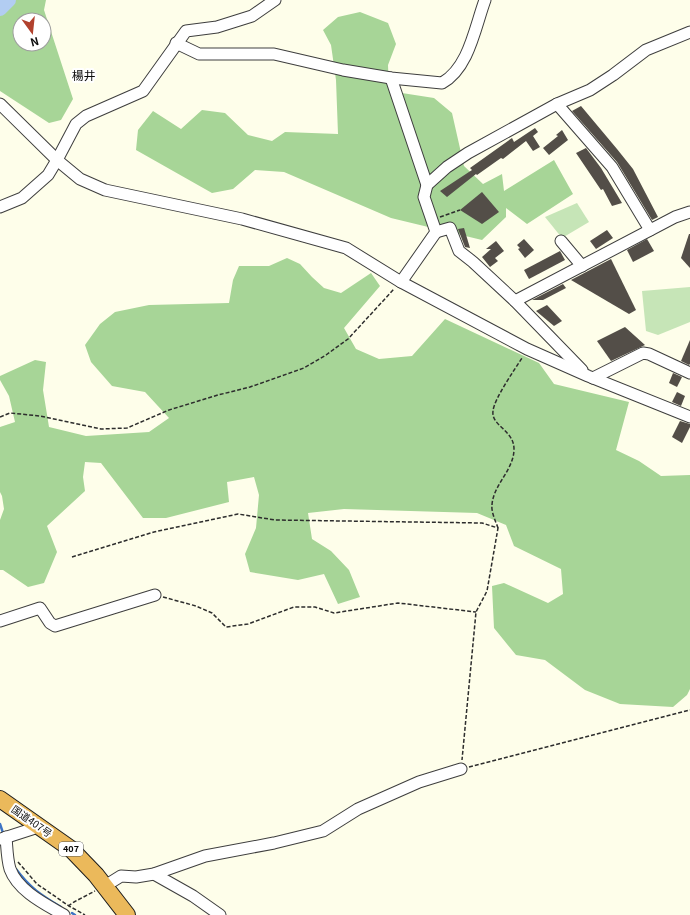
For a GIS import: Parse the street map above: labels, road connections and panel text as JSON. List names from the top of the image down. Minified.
{"streets":{"highway":["国道407号","407"]},"districts":["楊井"],"north":"bottom"}
